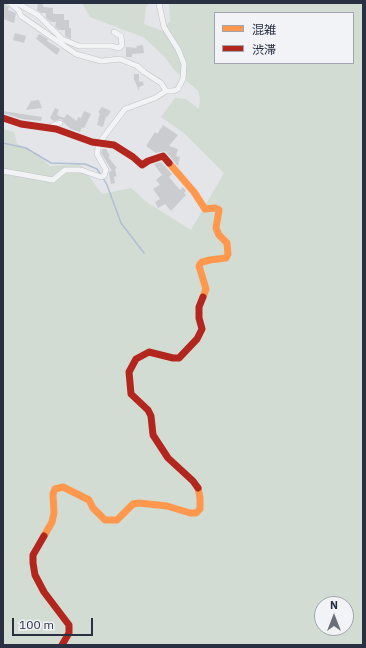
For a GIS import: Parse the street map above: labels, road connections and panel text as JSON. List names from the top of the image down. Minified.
{"legend":["混雑","渋滞"],"scale_bar":"100 m","north":"top"}
